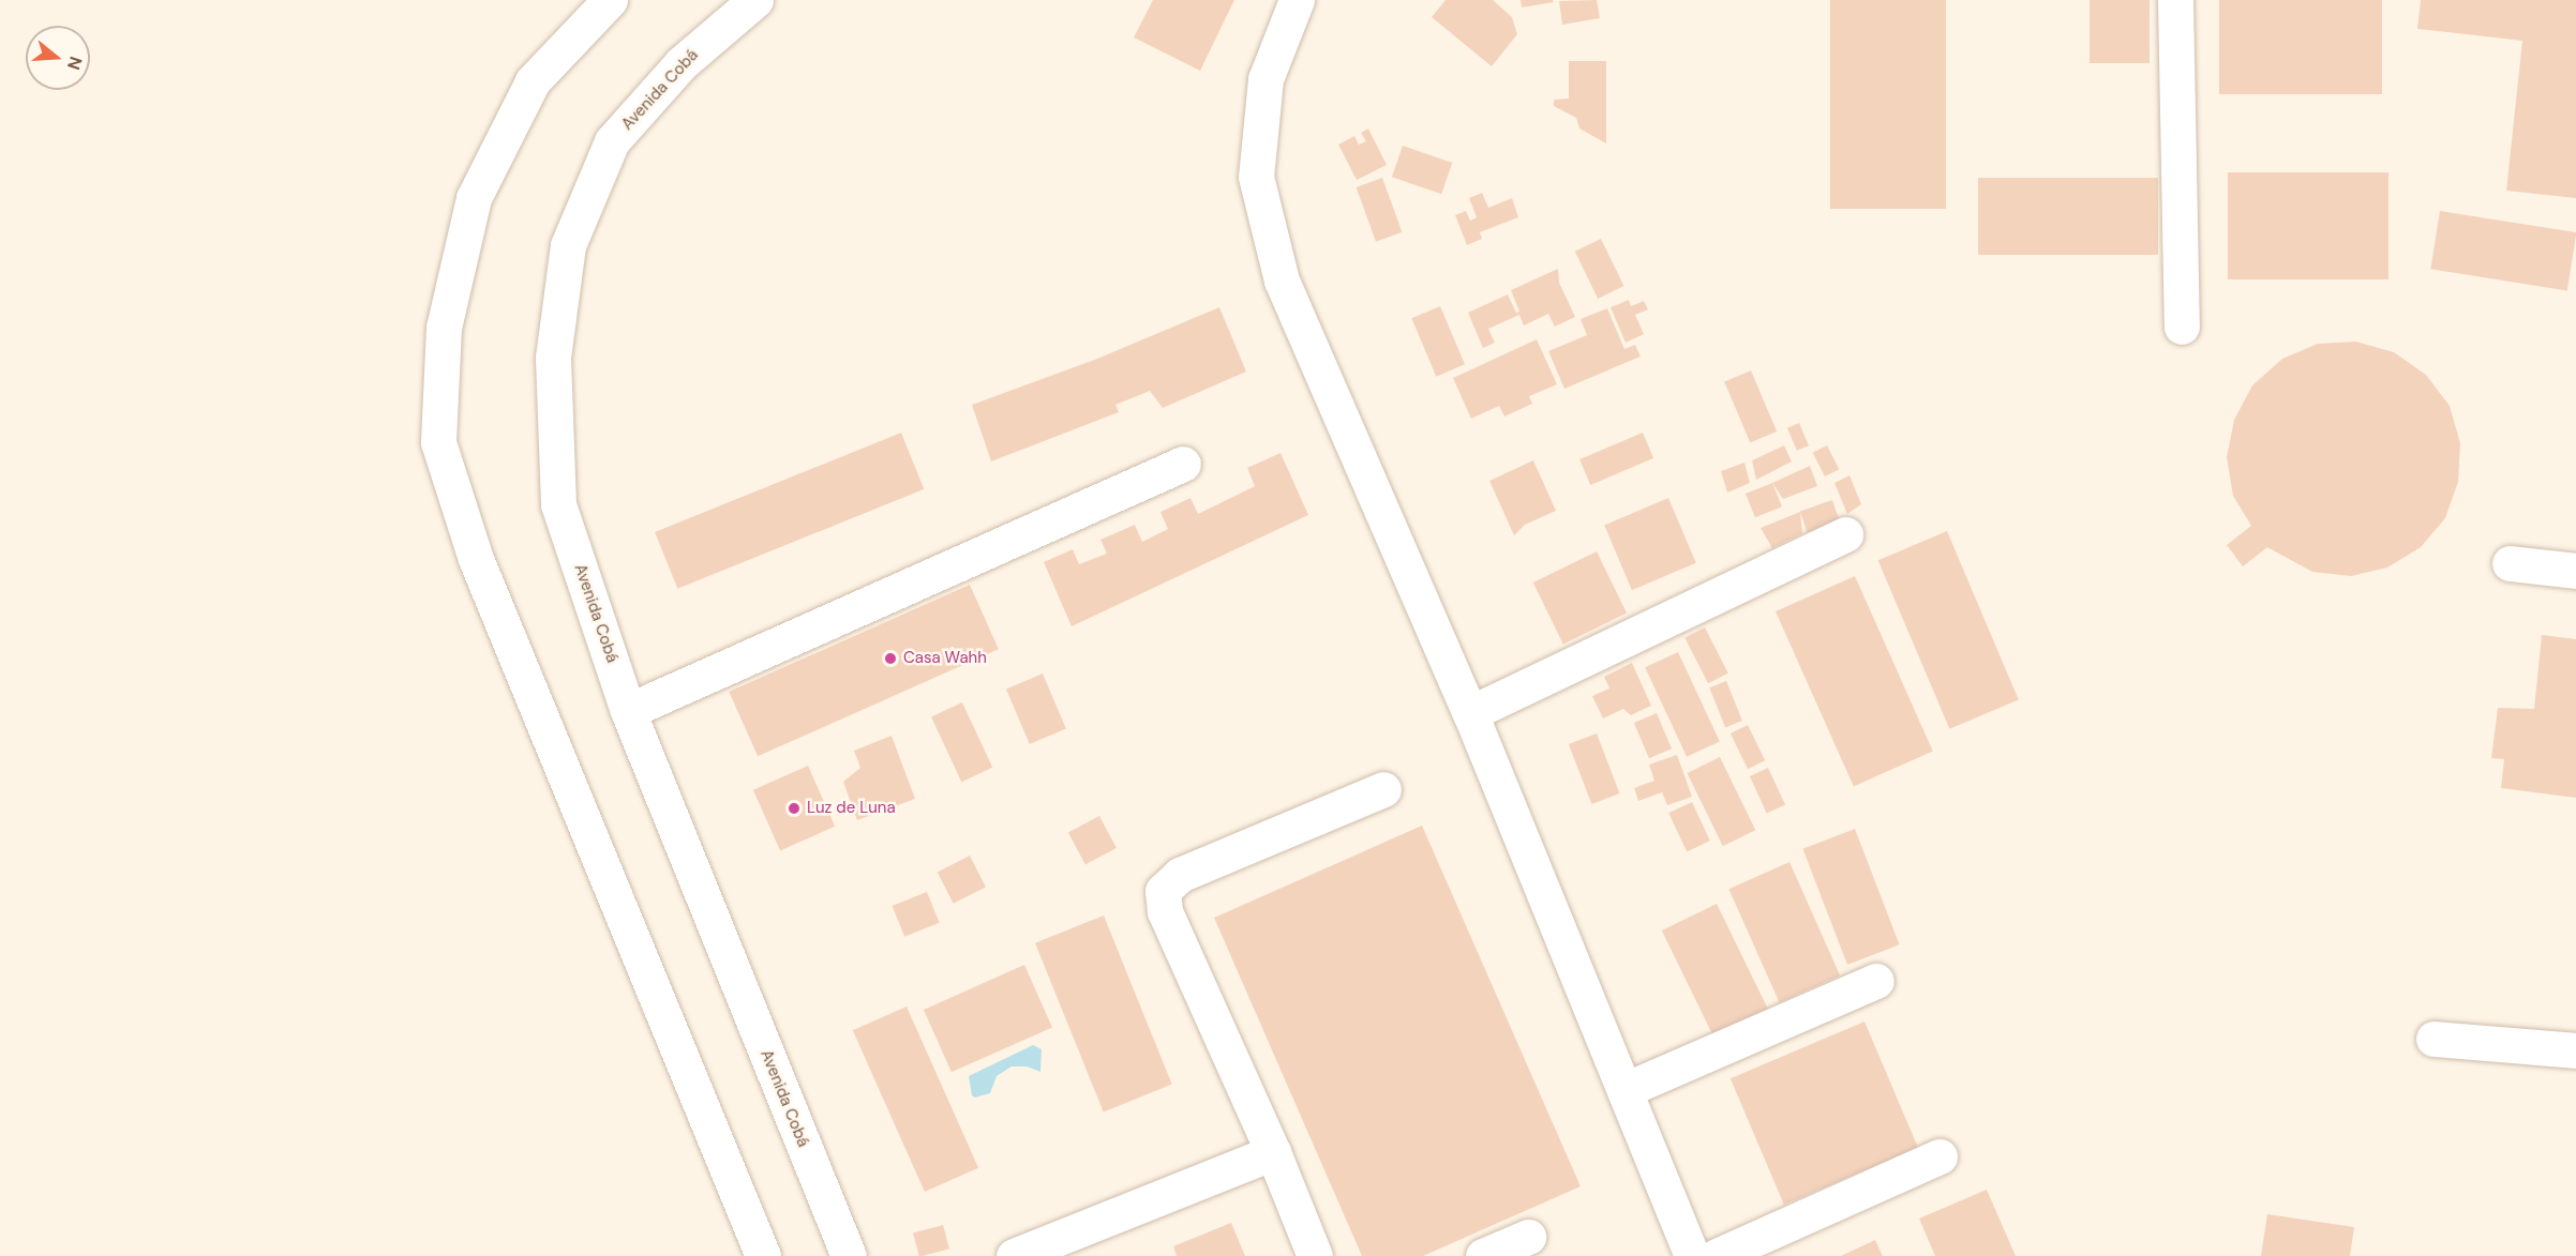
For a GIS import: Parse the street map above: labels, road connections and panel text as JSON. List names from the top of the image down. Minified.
{"streets":{"street":["Avenida Cobá"]},"places":["Casa Wahh","Luz de Luna"],"north":"right"}
